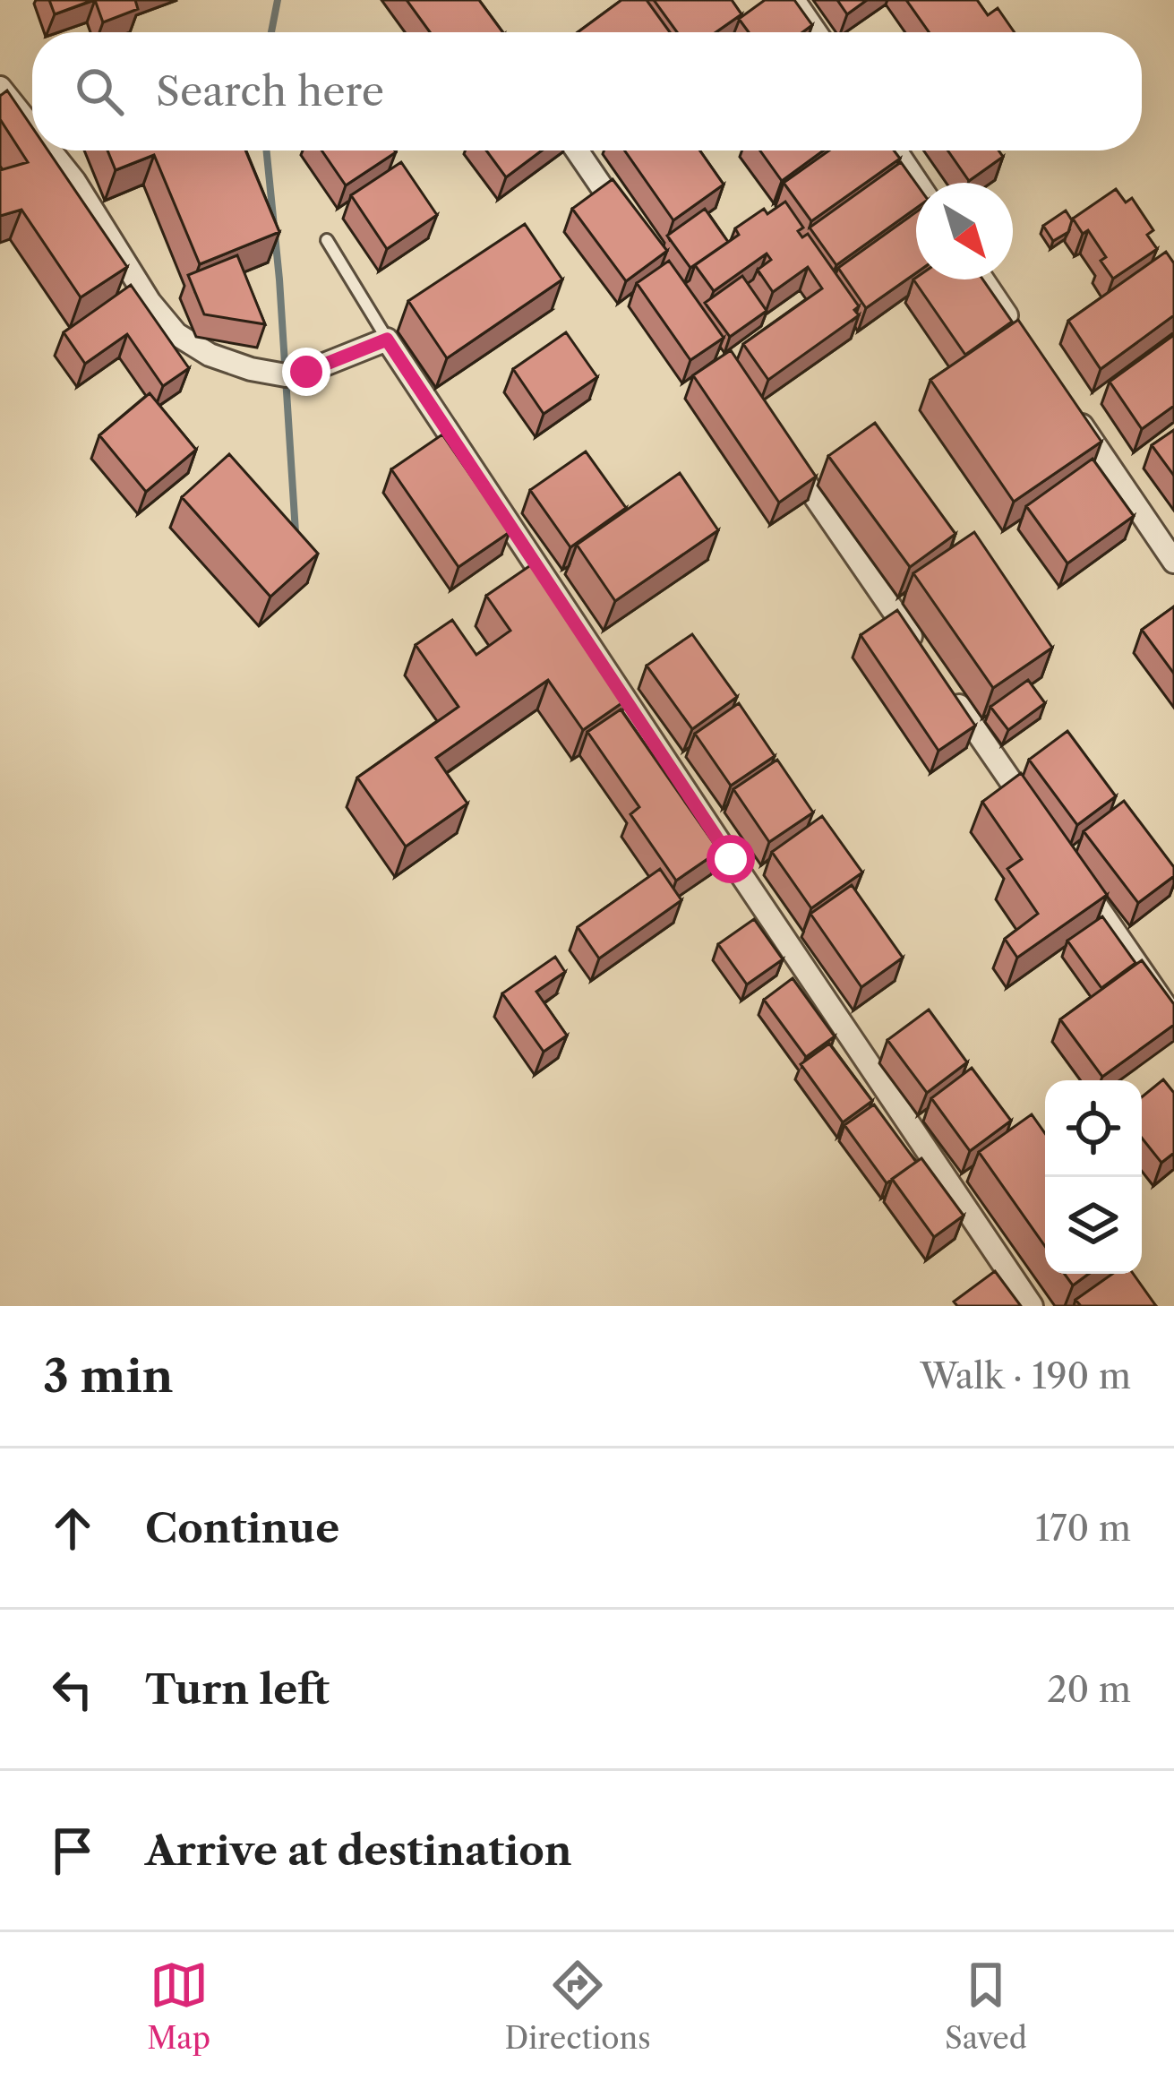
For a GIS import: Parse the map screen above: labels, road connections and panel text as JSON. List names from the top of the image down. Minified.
{"north":"bottom right","page":{"search":"Search here","heading":["3 min","Walk · 190 m"],"list":[["Continue","170 m"],["Turn left","20 m"],"Arrive at destination"],"nav":["Map","Directions","Saved"]}}
